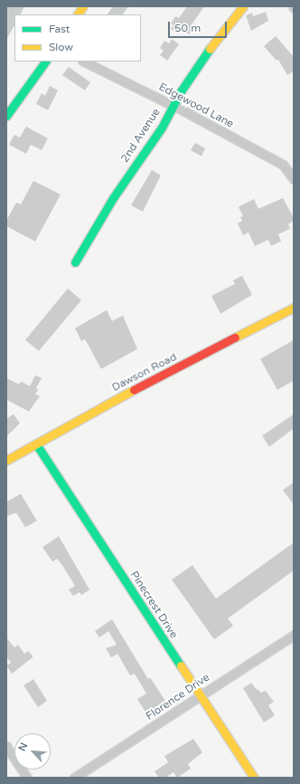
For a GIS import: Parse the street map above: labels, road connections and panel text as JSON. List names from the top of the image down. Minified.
{"streets":{"street":["Edgewood Lane","2nd Avenue","Dawson Road","Pinecrest Drive","Florence Drive"]},"crossings":[["Edgewood Lane","2nd Avenue"],["Dawson Road","Pinecrest Drive"],["Pinecrest Drive","Florence Drive"]],"legend":["Fast","Slow"],"scale_bar":"50 m","north":"top left"}
